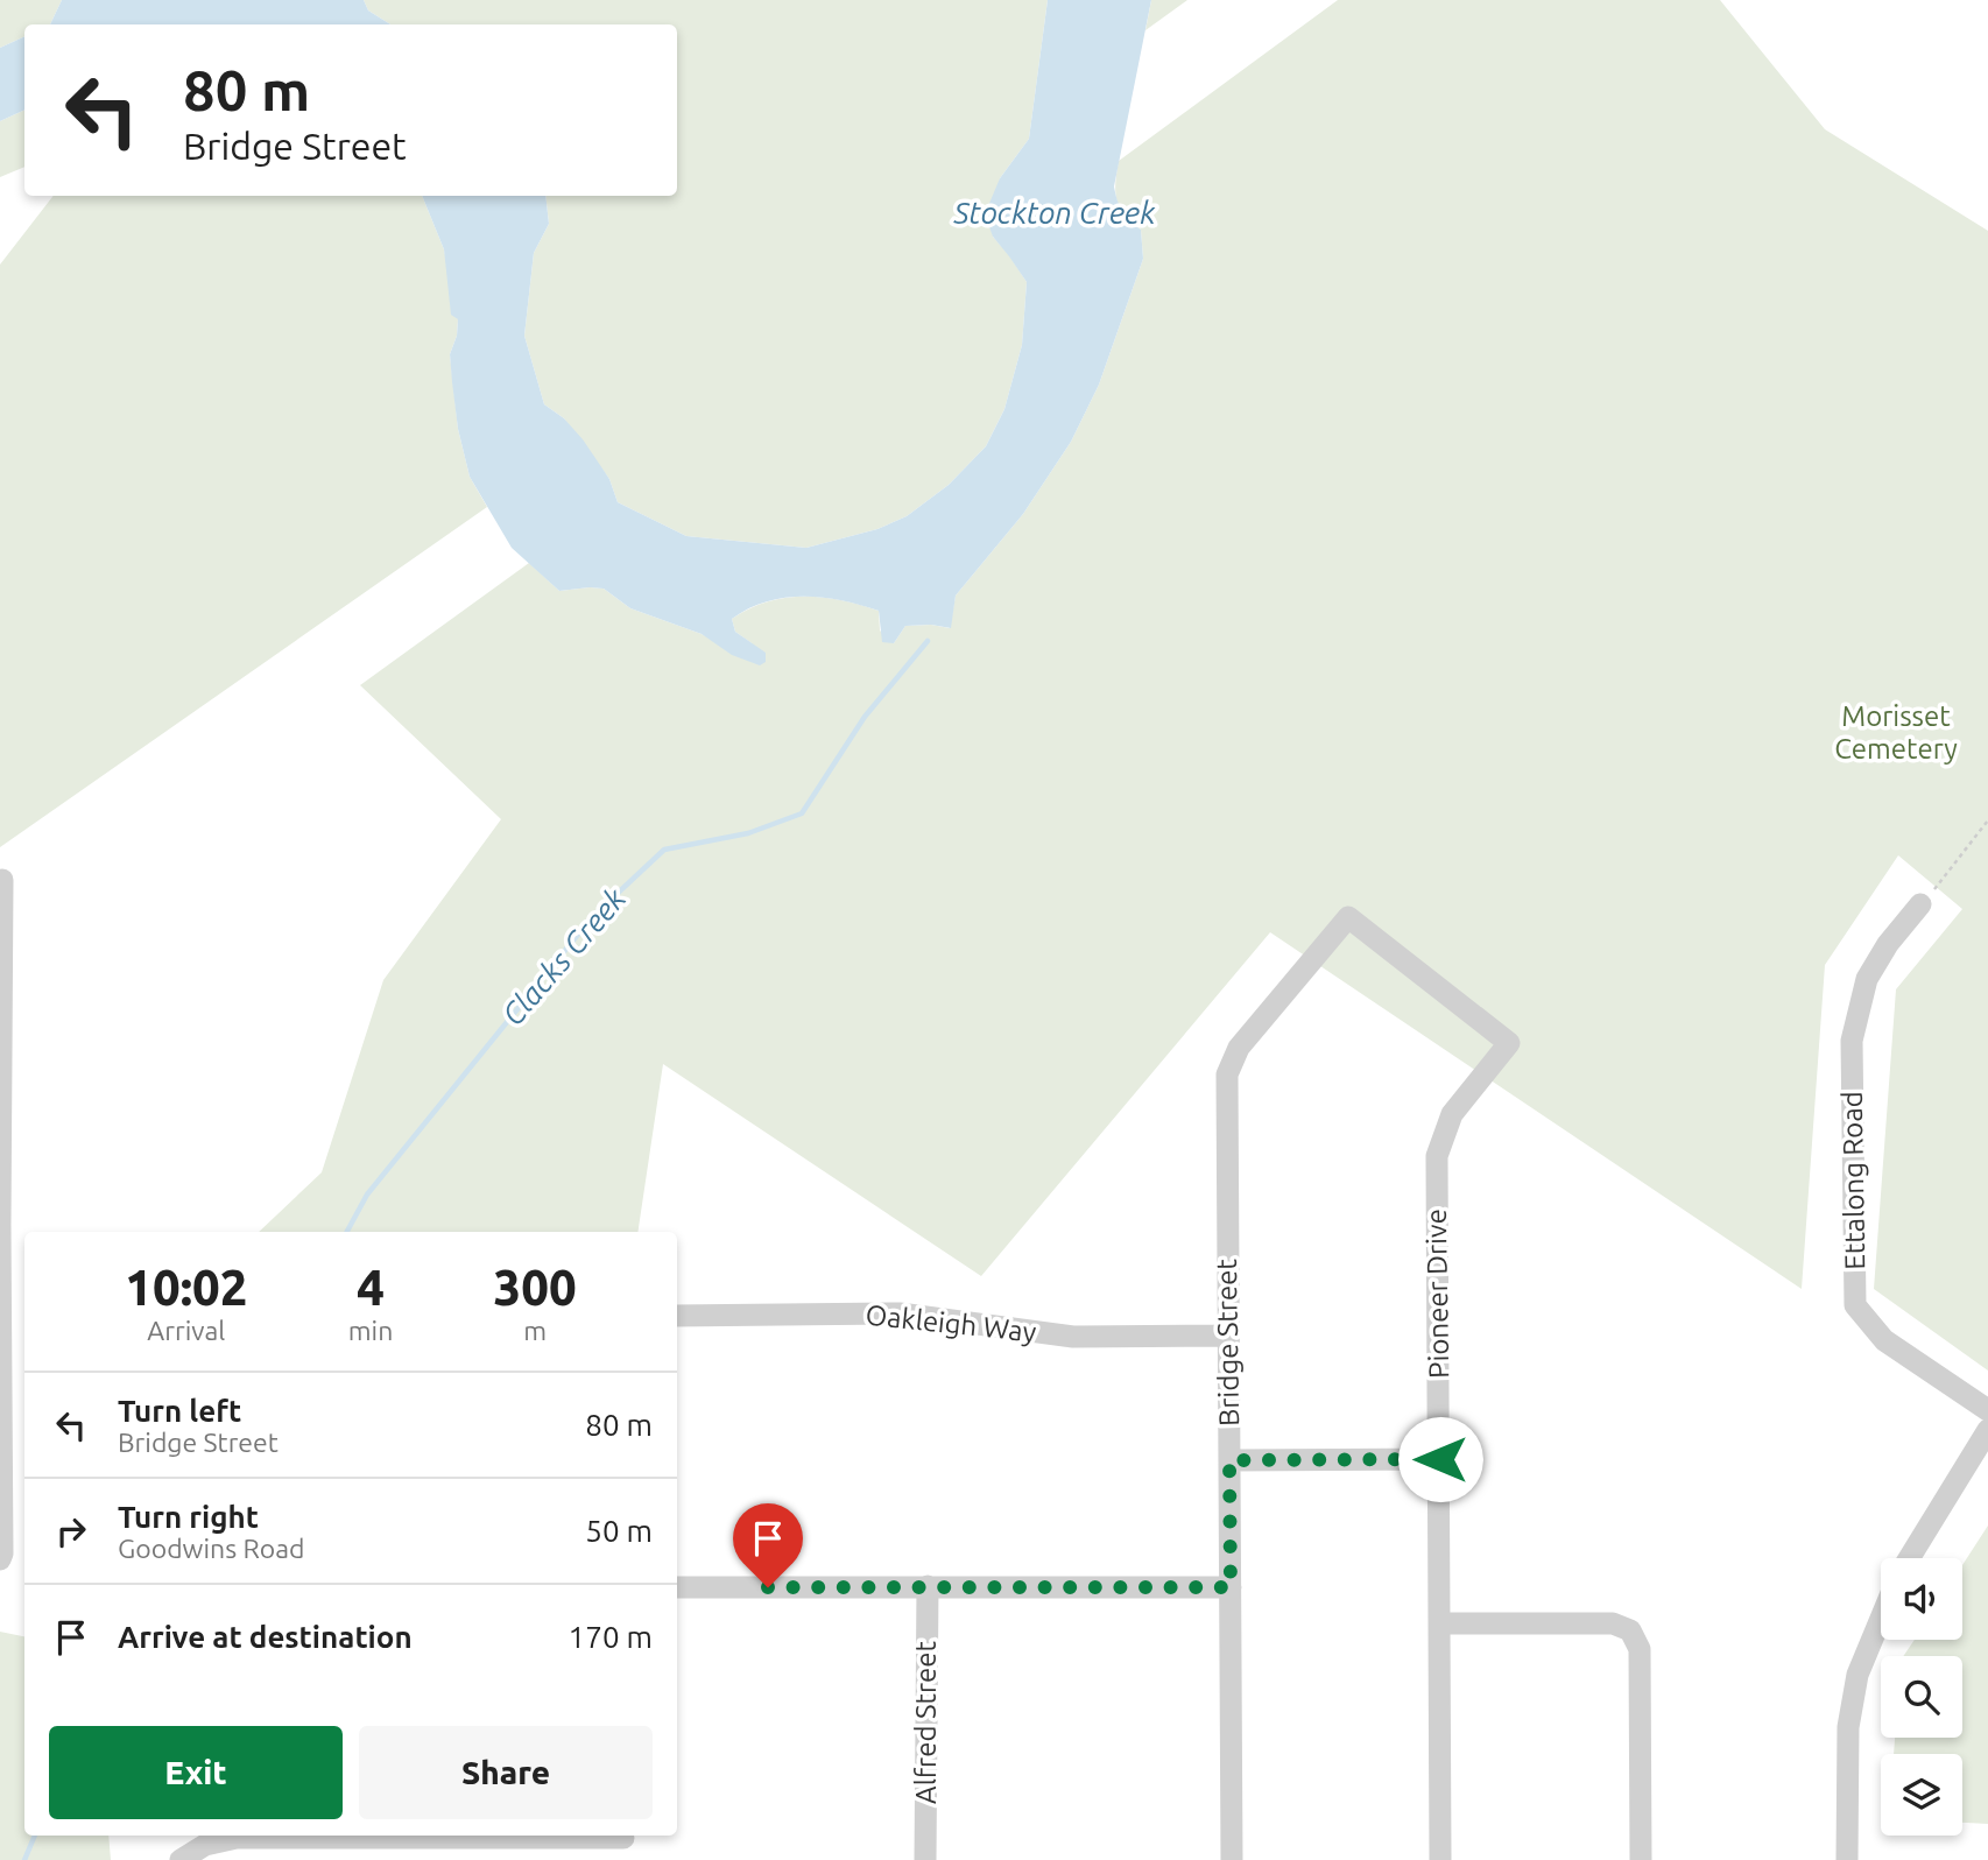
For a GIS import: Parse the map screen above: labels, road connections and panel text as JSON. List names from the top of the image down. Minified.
{"streets":{"street":["Ettalong Road","Pioneer Drive","Oakleigh Way","Bridge Street","Alfred Street"]},"crossings":[["Pioneer Drive","Bridge Street"],["Oakleigh Way","Bridge Street"]],"water":["Stockton Creek","Clacks Creek"],"parks":["Morisset Cemetery"],"page":{"turn":["80 m","Bridge Street"],"eta":["10:02","Arrival","4","min","300","m"],"list":[{"name":"Turn left","note":"Bridge Street","value":"80 m"},{"name":"Turn right","note":"Goodwins Road","value":"50 m"},{"name":"Arrive at destination","value":"170 m"}],"buttons":["Exit","Share"]}}
